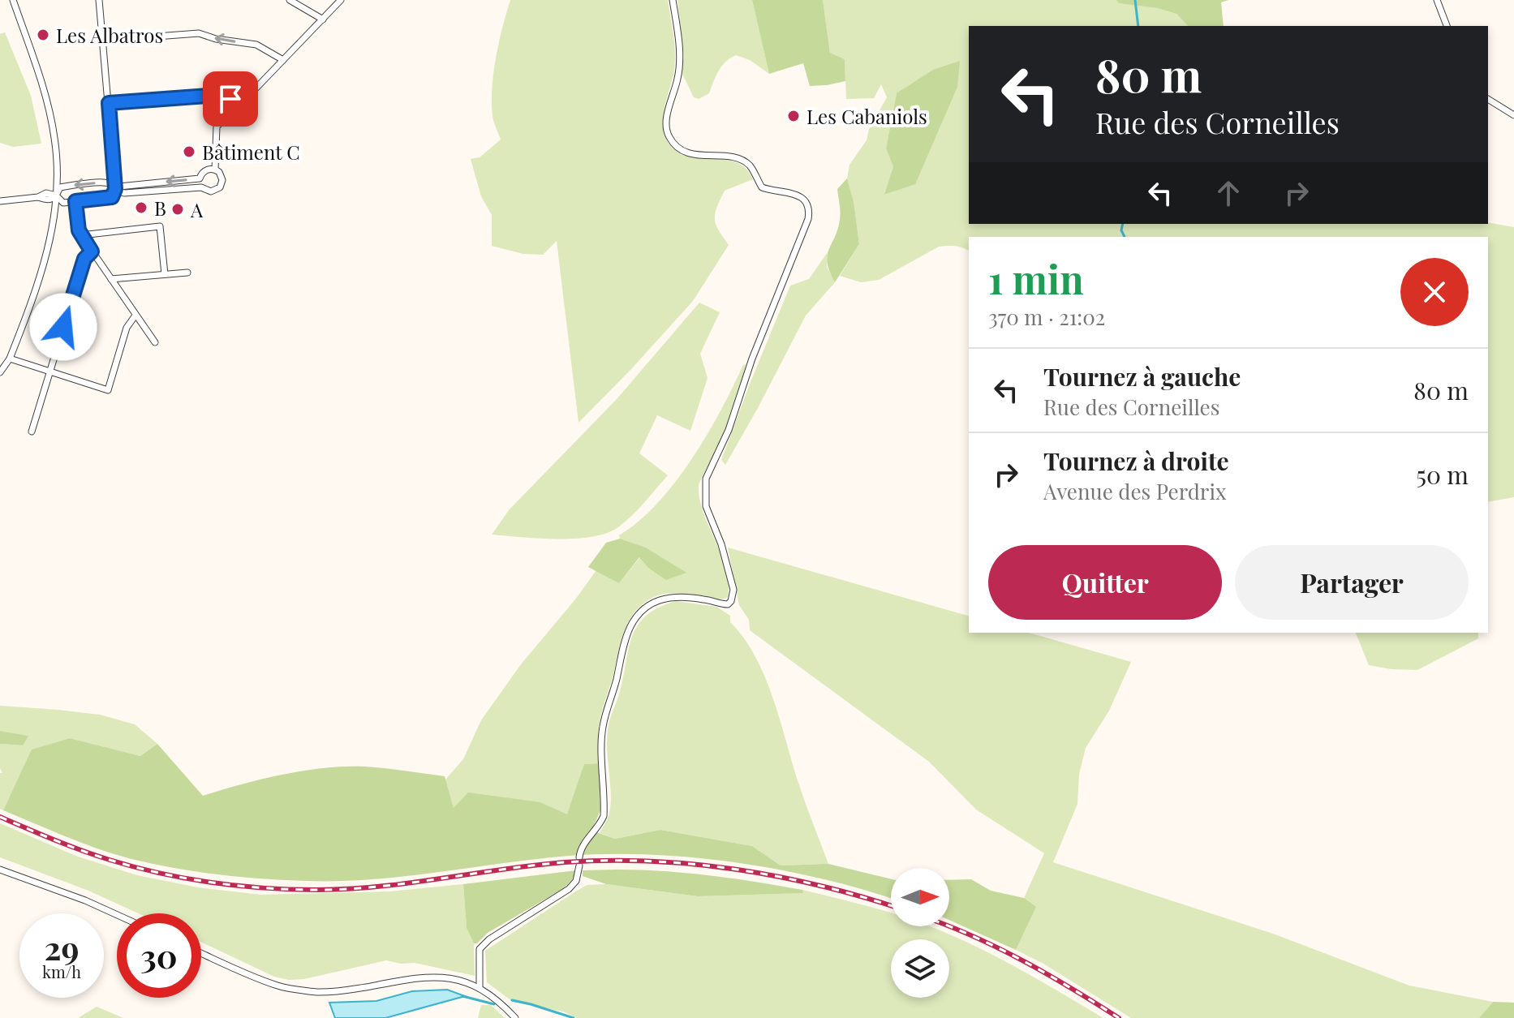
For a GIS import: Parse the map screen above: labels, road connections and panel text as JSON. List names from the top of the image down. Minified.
{"places":["Les Albatros","Les Cabaniols","Bâtiment C","B","A"],"north":"right","page":{"turn":["80 m","Rue des Corneilles"],"heading":["1 min","370 m · 21:02"],"list":[{"name":"Tournez à gauche","note":"Rue des Corneilles","value":"80 m"},{"name":"Tournez à droite","note":"Avenue des Perdrix","value":"50 m"}],"buttons":["Quitter","Partager"],"speed":"29 km/h","limit":"30"}}
